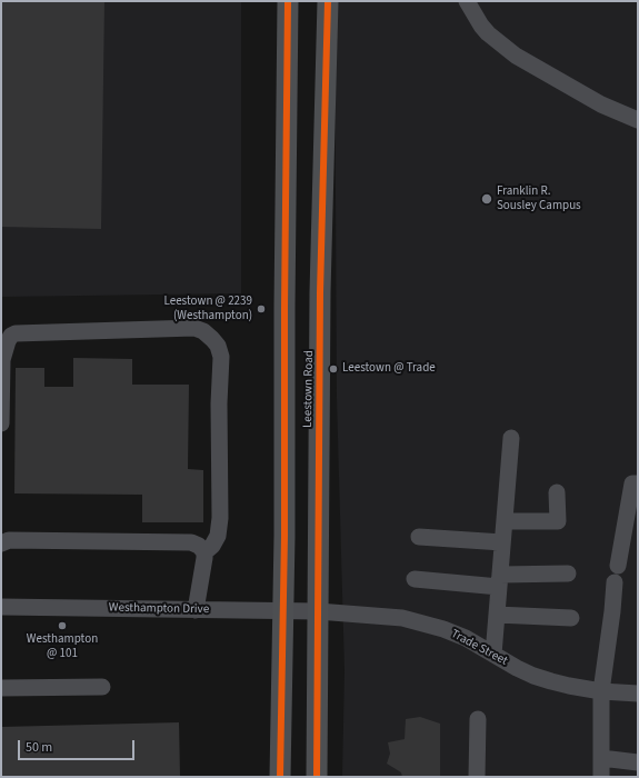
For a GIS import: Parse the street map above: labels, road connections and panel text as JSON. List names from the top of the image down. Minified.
{"streets":{"main road":["Leestown Road"],"street":["Westhampton Drive","Trade Street"]},"crossings":[["Leestown Road","Westhampton Drive"],["Leestown Road","Trade Street"],["Westhampton Drive","Trade Street"]],"places":["Franklin R. Sousley Campus","Leestown @ 2239 (Westhampton)","Leestown @ Trade","Westhampton @ 101"],"scale_bar":"50 m"}
